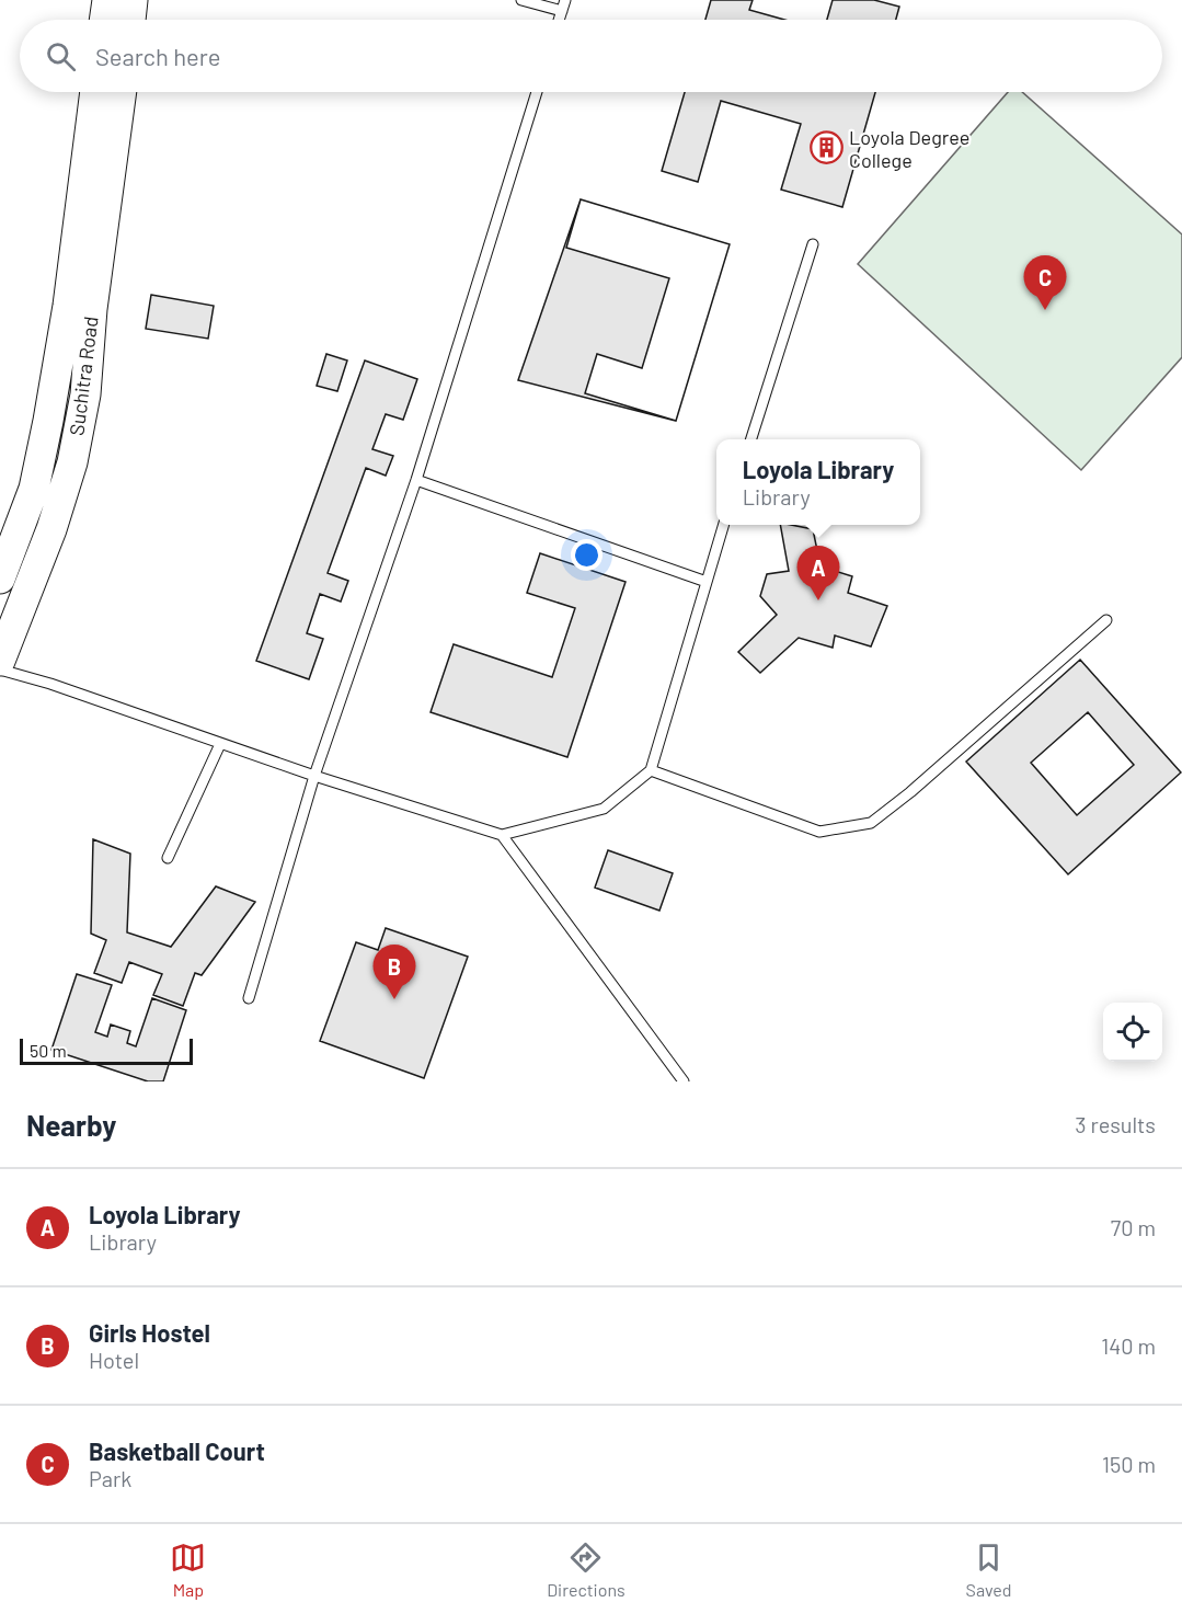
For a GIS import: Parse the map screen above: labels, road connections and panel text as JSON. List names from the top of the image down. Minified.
{"streets":{"main road":["Suchitra Road"]},"places":{"building":["Loyola Degree College"]},"scale_bar":"50 m","page":{"search":"Search here","pins":["C","A","B"],"popup":["Loyola Library","Library"],"scale":"50 m","heading":["Nearby","3 results"],"list":[{"mark":"A","name":"Loyola Library","note":"Library","value":"70 m"},{"mark":"B","name":"Girls Hostel","note":"Hotel","value":"140 m"},{"mark":"C","name":"Basketball Court","note":"Park","value":"150 m"}],"nav":["Map","Directions","Saved"]}}
